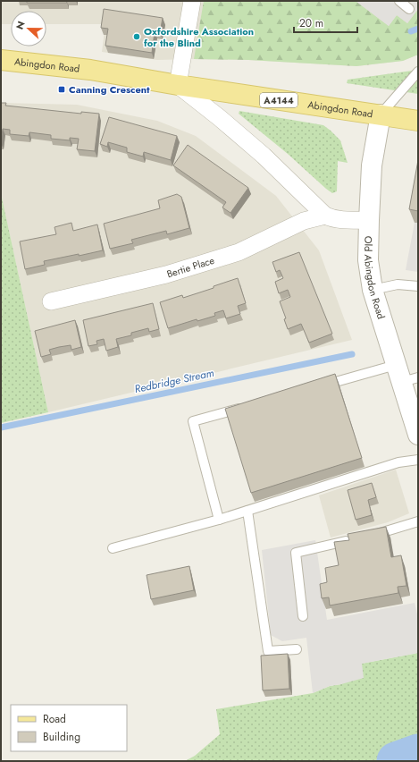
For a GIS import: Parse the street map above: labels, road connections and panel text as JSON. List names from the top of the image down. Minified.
{"streets":{"main road":["Abingdon Road","A4144"],"street":["Bertie Place","Old Abingdon Road"]},"crossings":[["Abingdon Road","Bertie Place"],["Abingdon Road","Old Abingdon Road"]],"water":["Redbridge Stream"],"places":{"other":["Oxfordshire Association for the Blind"],"transit":["Canning Crescent"]},"legend":["Road","Building"],"scale_bar":"20 m","north":"left"}
